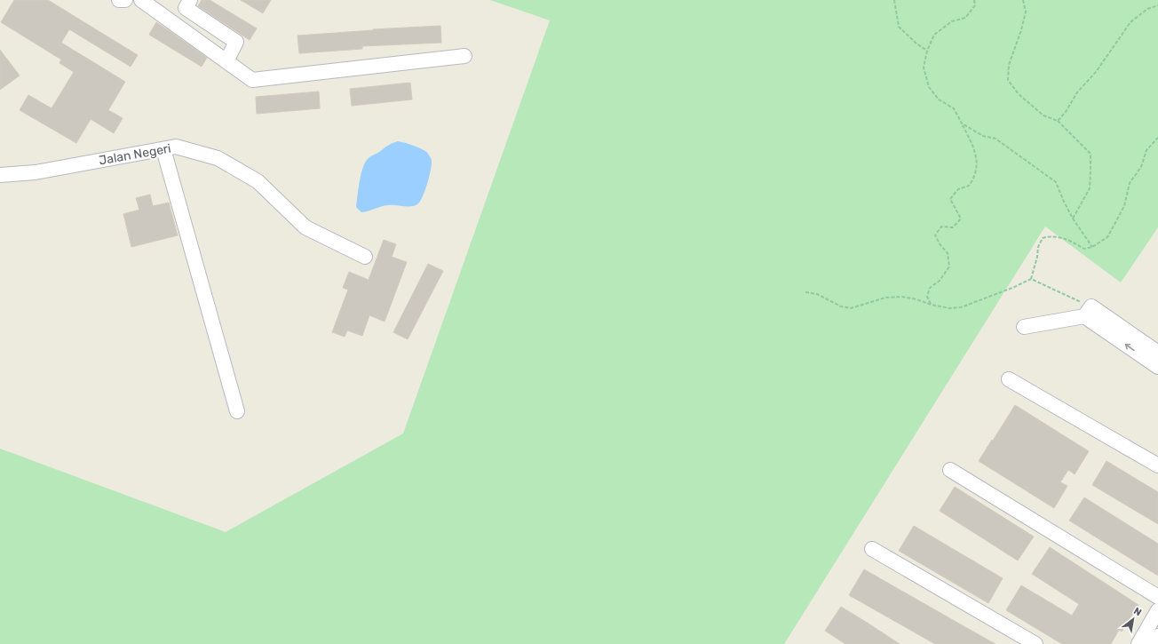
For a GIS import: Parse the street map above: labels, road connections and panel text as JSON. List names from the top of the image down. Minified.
{"streets":{"street":["Jalan Negeri"]},"north":"top right"}
